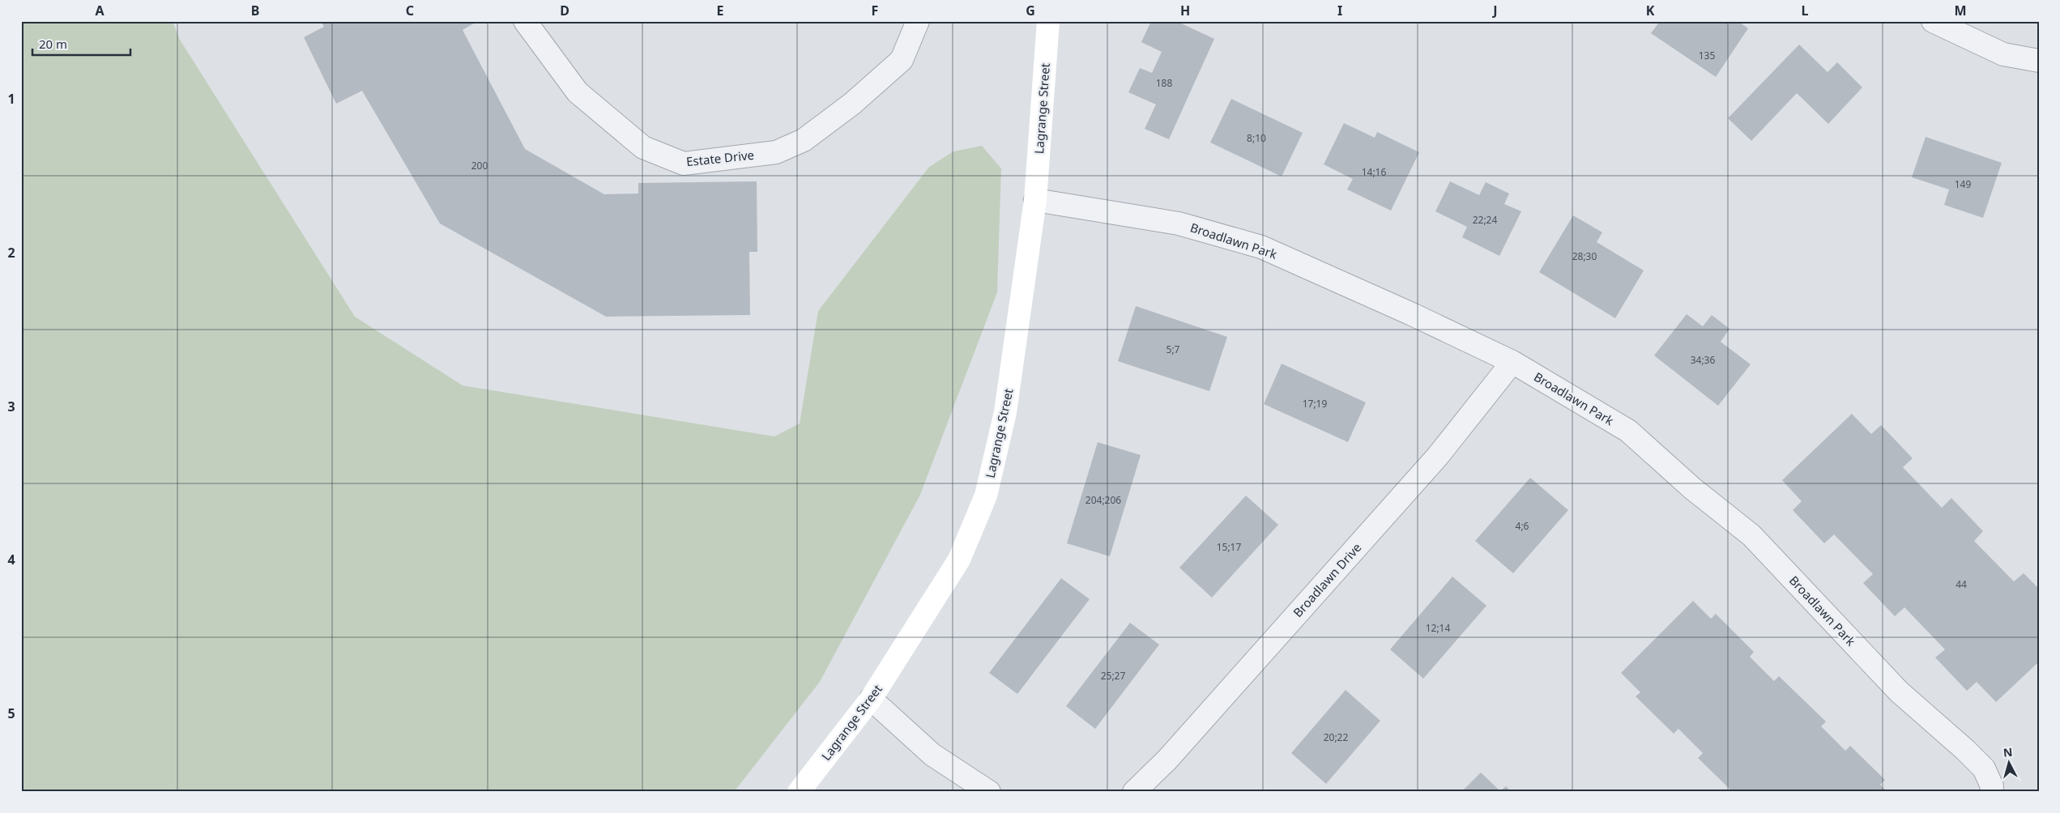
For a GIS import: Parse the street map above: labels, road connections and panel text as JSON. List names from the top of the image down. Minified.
{"streets":{"main road":["Lagrange Street"],"street":["Estate Drive","Broadlawn Park","Broadlawn Drive"]},"crossings":[["Lagrange Street","Broadlawn Park"],["Broadlawn Park","Broadlawn Drive"]],"house_numbers":["135","188","8;10","200","14;16","149","22;24","28;30","5;7","34;36","17;19","204;206","4;6","15;17","44","12;14","25;27","20;22"],"scale_bar":"20 m","north":"top","grid":{"columns":["A","B","C","D","E","F","G","H","I","J","K","L","M"],"rows":["1","2","3","4","5"]}}
